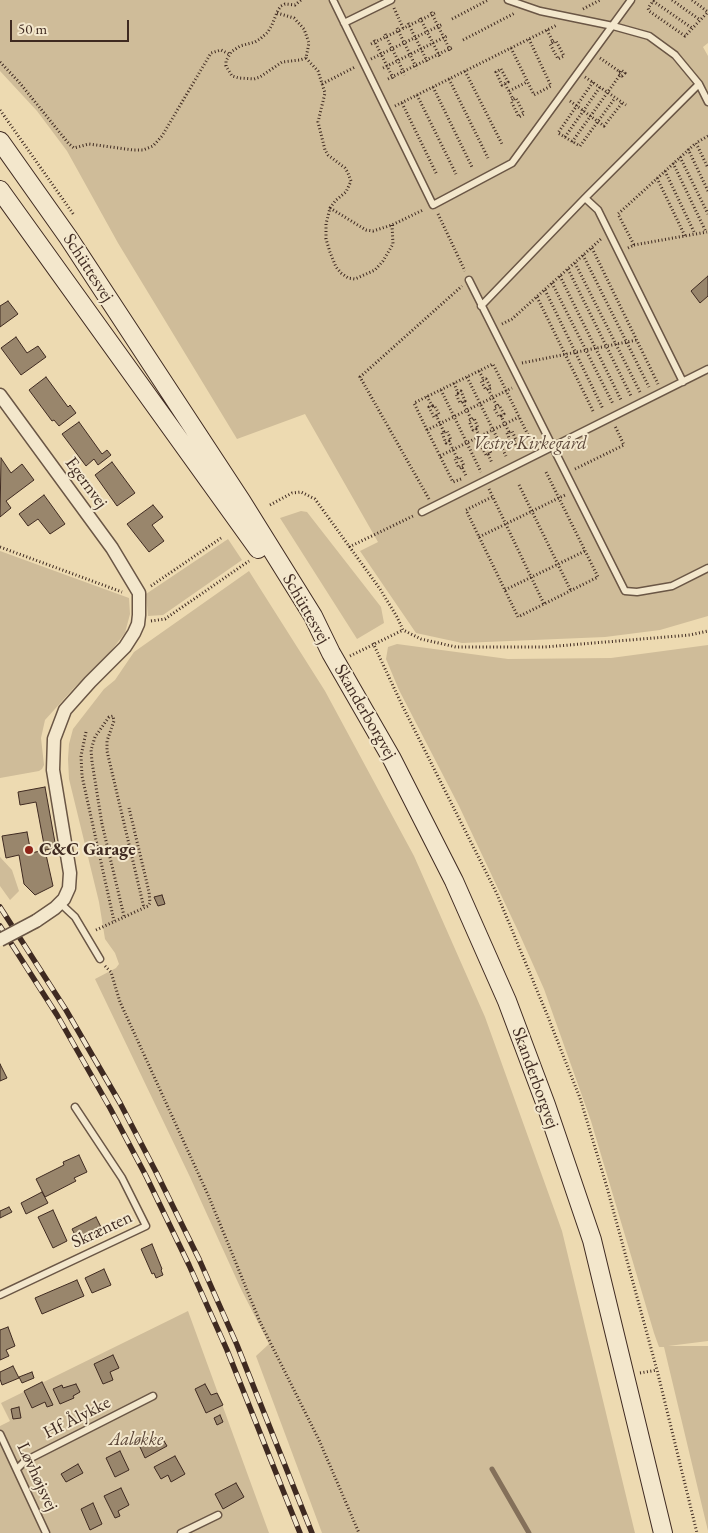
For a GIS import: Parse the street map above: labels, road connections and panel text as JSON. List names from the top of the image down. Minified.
{"streets":{"main road":["Schüttesvej","Skanderborgvej"],"street":["Egernvej"],"lane":["Skrænten","Hf Ålykke","Løvhøjsvej"]},"crossings":[["Schüttesvej","Skanderborgvej"],["Hf Ålykke","Løvhøjsvej"]],"parks":["Vestre Kirkegård","Aaløkke"],"places":["C&C Garage"],"scale_bar":"50 m"}
